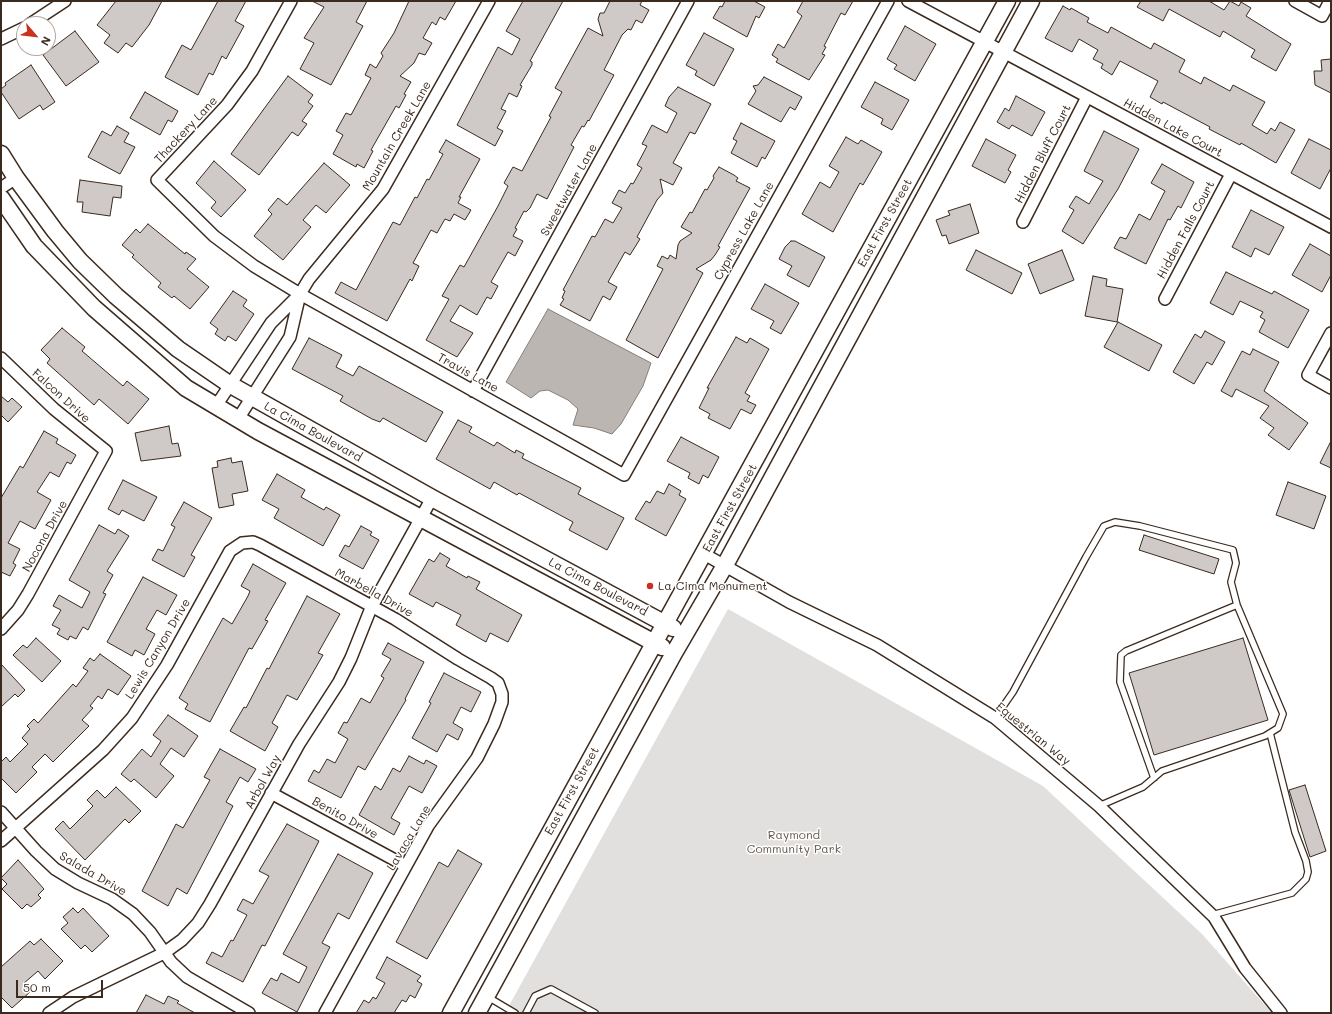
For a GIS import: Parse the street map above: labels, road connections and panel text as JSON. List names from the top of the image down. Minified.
{"streets":{"main road":["East First Street","La Cima Boulevard"],"street":["Hidden Lake Court","Thackery Lane","Mountain Creek Lane","Hidden Bluff Court","Sweetwater Lane","Hidden Falls Court","Cypress Lake Lane","Travis Lane","Falcon Drive","Nocona Drive","Marbella Drive","Lewis Canyon Drive","Equestrian Way","Arbol Way","Benito Drive","Lavaca Lane","Salada Drive"]},"crossings":[["Hidden Lake Court","Hidden Bluff Court"],["Hidden Lake Court","East First Street"],["Hidden Lake Court","Hidden Falls Court"],["Thackery Lane","Mountain Creek Lane"],["Thackery Lane","Travis Lane"],["Mountain Creek Lane","Travis Lane"],["Mountain Creek Lane","La Cima Boulevard"],["Sweetwater Lane","Travis Lane"],["East First Street","La Cima Boulevard"],["East First Street","Equestrian Way"],["Cypress Lake Lane","Travis Lane"],["Falcon Drive","Nocona Drive"],["La Cima Boulevard","Arbol Way"],["Marbella Drive","Lewis Canyon Drive"],["Marbella Drive","Arbol Way"],["Marbella Drive","Lavaca Lane"],["Lewis Canyon Drive","Salada Drive"],["Arbol Way","Benito Drive"],["Arbol Way","Salada Drive"],["Benito Drive","Lavaca Lane"]],"parks":["Raymond Community Park"],"places":["La Cima Monument"],"scale_bar":"50 m","north":"bottom right"}
